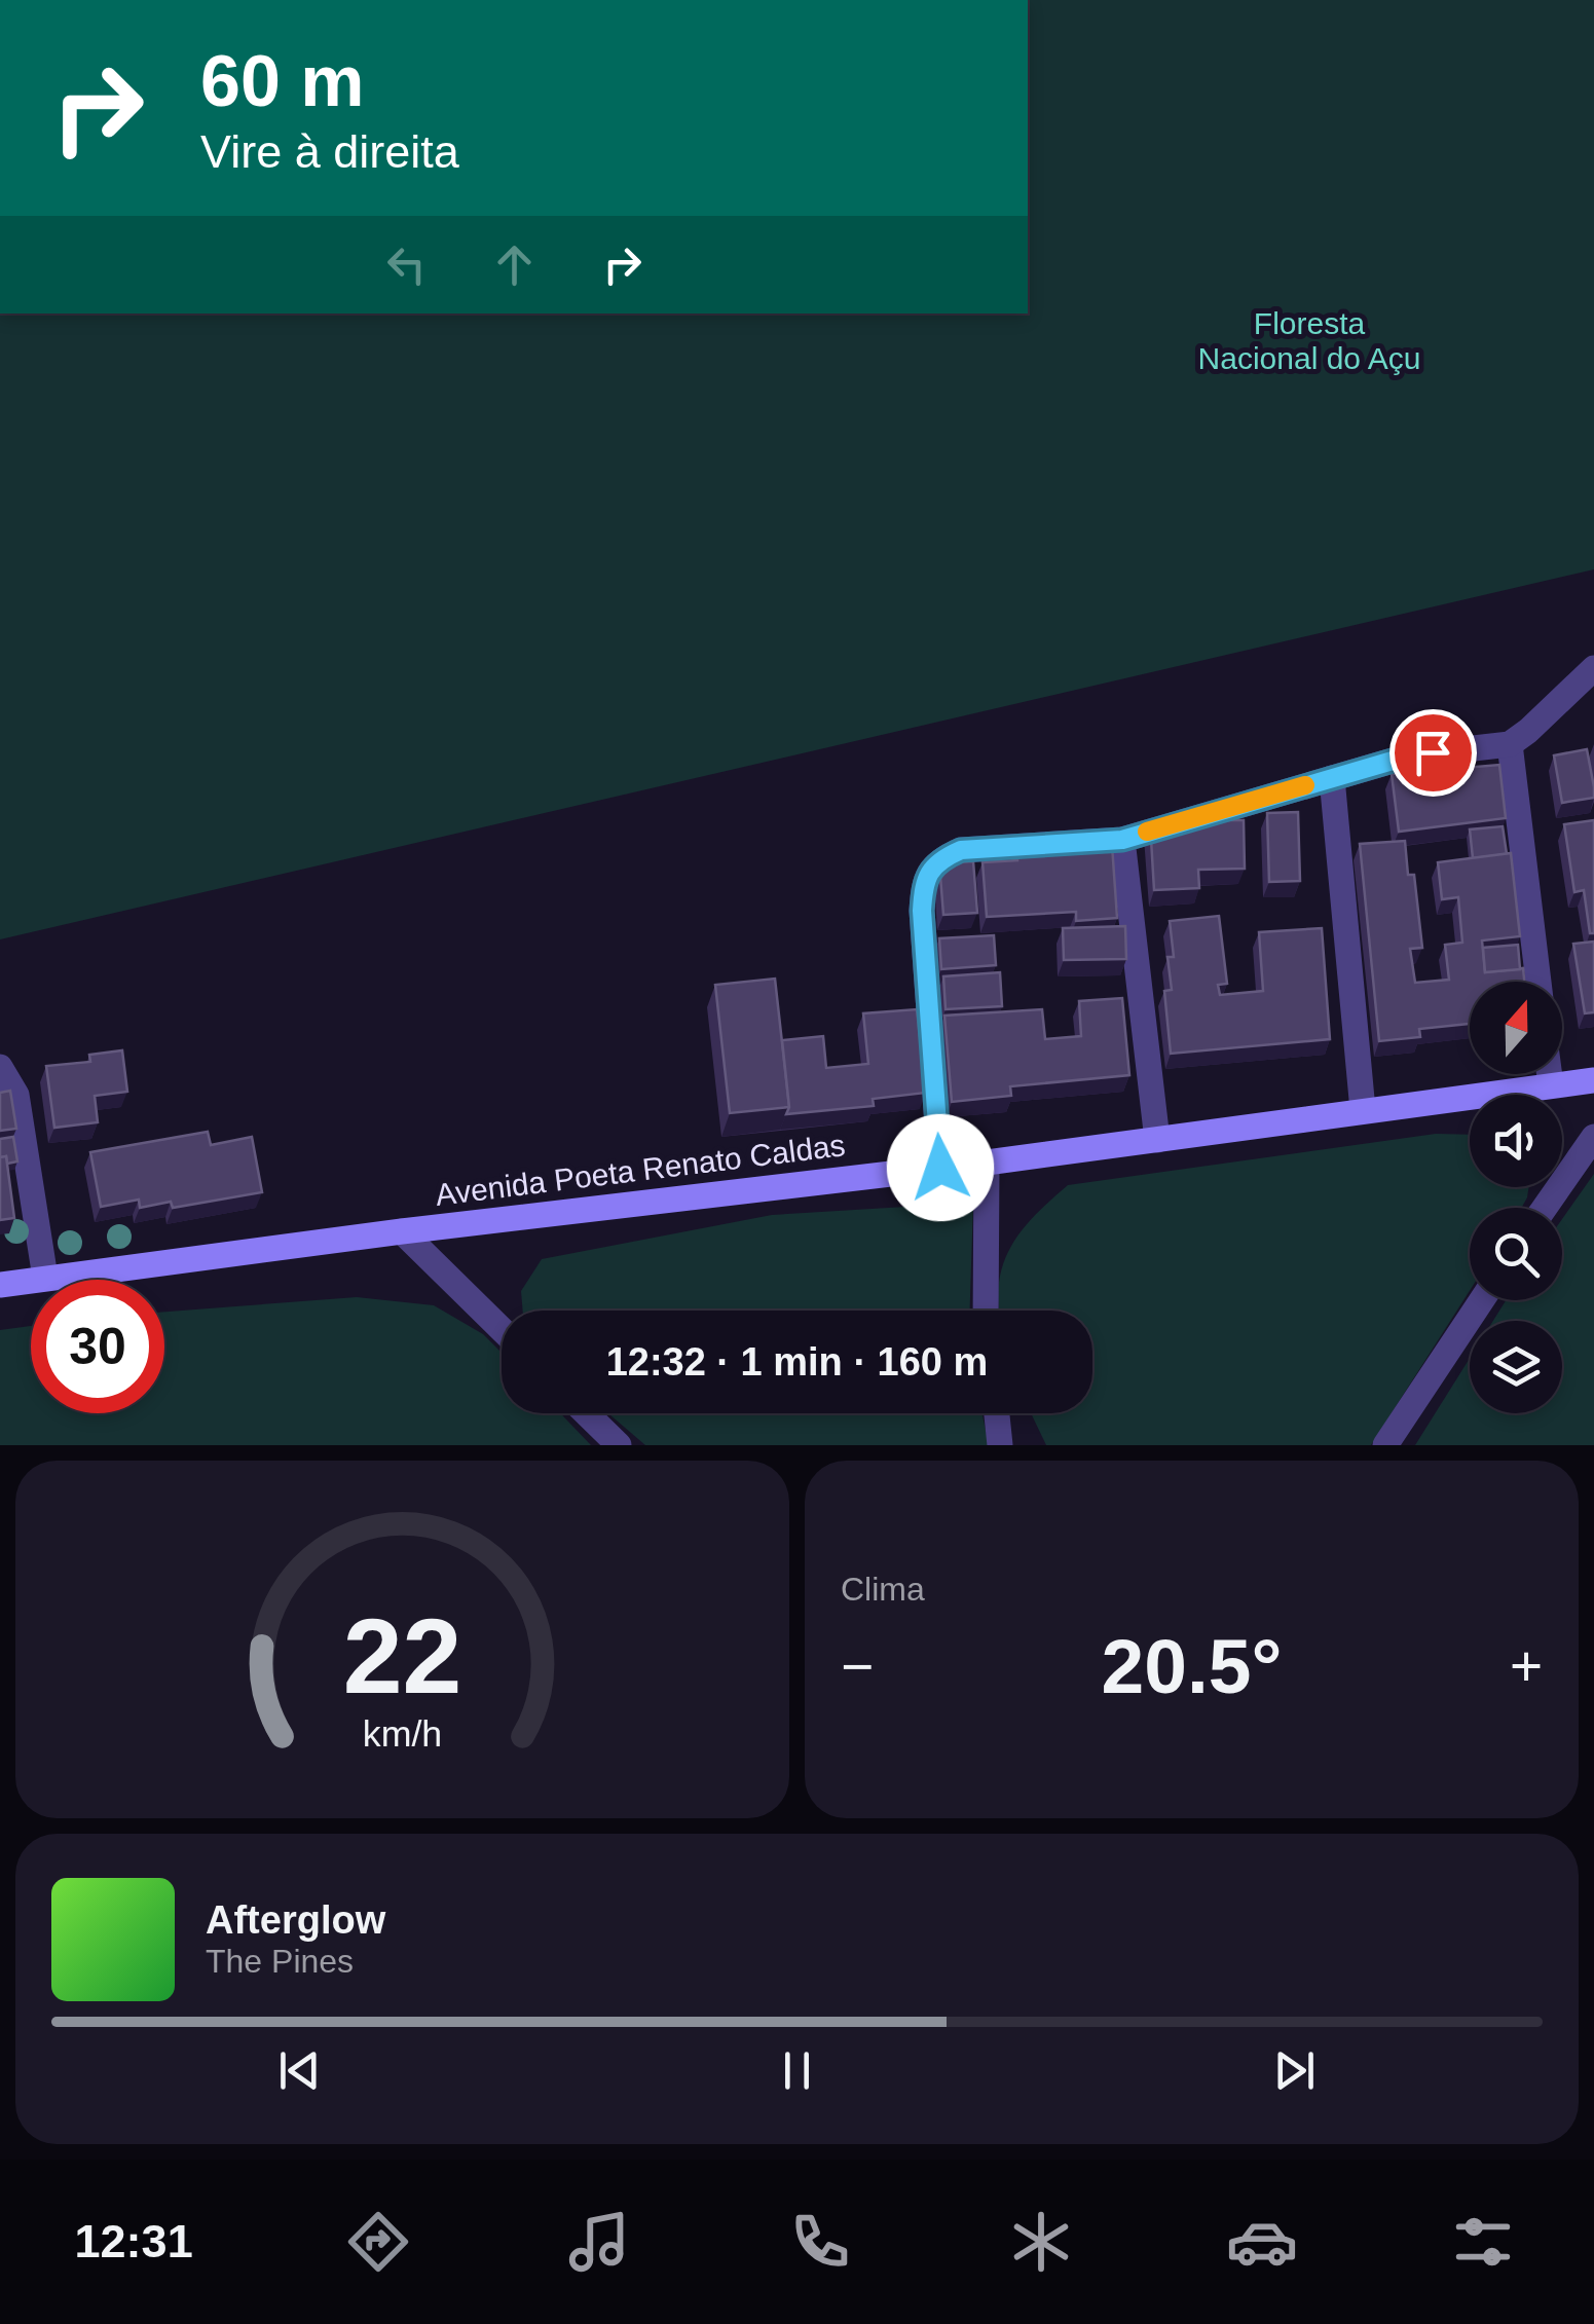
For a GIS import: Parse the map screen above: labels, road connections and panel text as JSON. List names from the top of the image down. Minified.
{"streets":{"main road":["Avenida Poeta Renato Caldas"]},"parks":["Floresta Nacional do Açu"],"north":"top","page":{"turn":["60 m","Vire à direita"],"limit":"30","trip":"12:32 · 1 min · 160 m","tile":"Clima","heat":["−","20.5°","+"],"song":["Afterglow","The Pines"],"tabs":"12:31","gauge":["22","km/h"]}}
